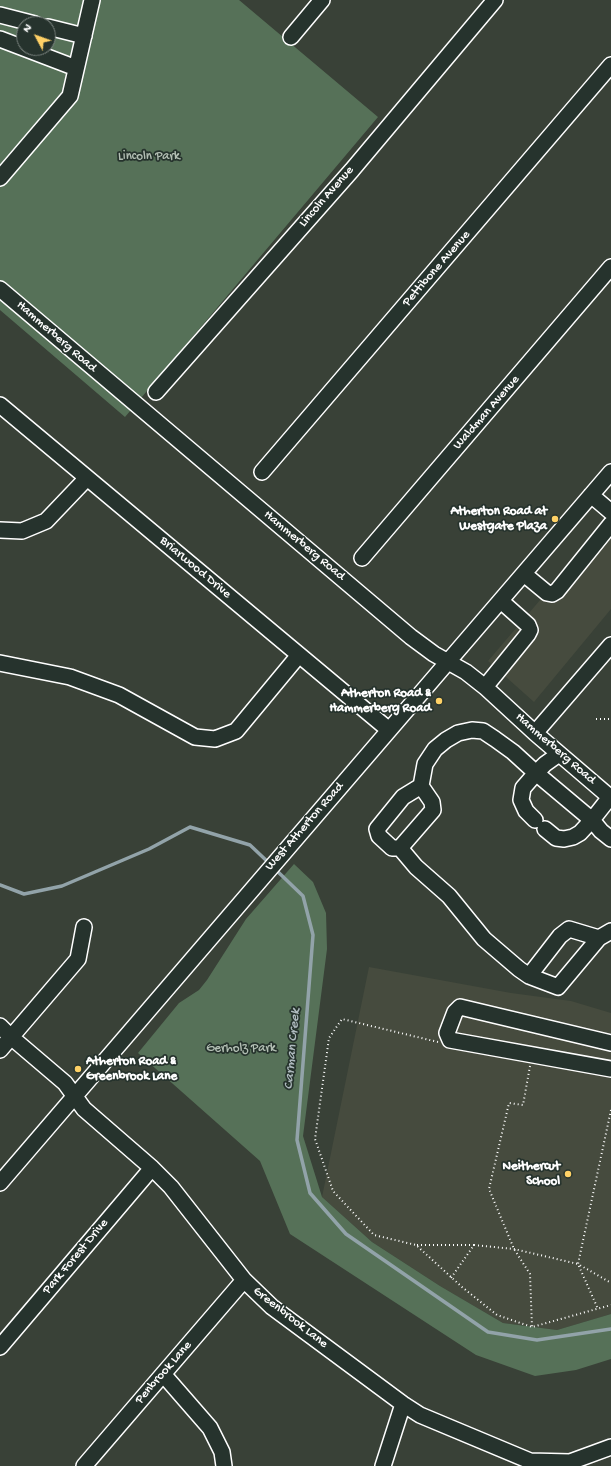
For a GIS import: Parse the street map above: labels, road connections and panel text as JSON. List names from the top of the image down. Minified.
{"streets":{"street":["Lincoln Avenue","Pettibone Avenue","Hammerberg Road","Waldman Avenue","Briarwood Drive","West Atherton Road","Park Forest Drive","Greenbrook Lane","Penbrook Lane"]},"crossings":[["Hammerberg Road","West Atherton Road"],["Briarwood Drive","West Atherton Road"],["West Atherton Road","Greenbrook Lane"],["Park Forest Drive","Greenbrook Lane"],["Greenbrook Lane","Penbrook Lane"]],"water":["Carman Creek"],"parks":["Lincoln Park","Gerholz Park"],"places":["Atherton Road at Westgate Plaza","Atherton Road & Hammerberg Road","Atherton Road & Greenbrook Lane","Neithercut School"],"north":"top left"}
